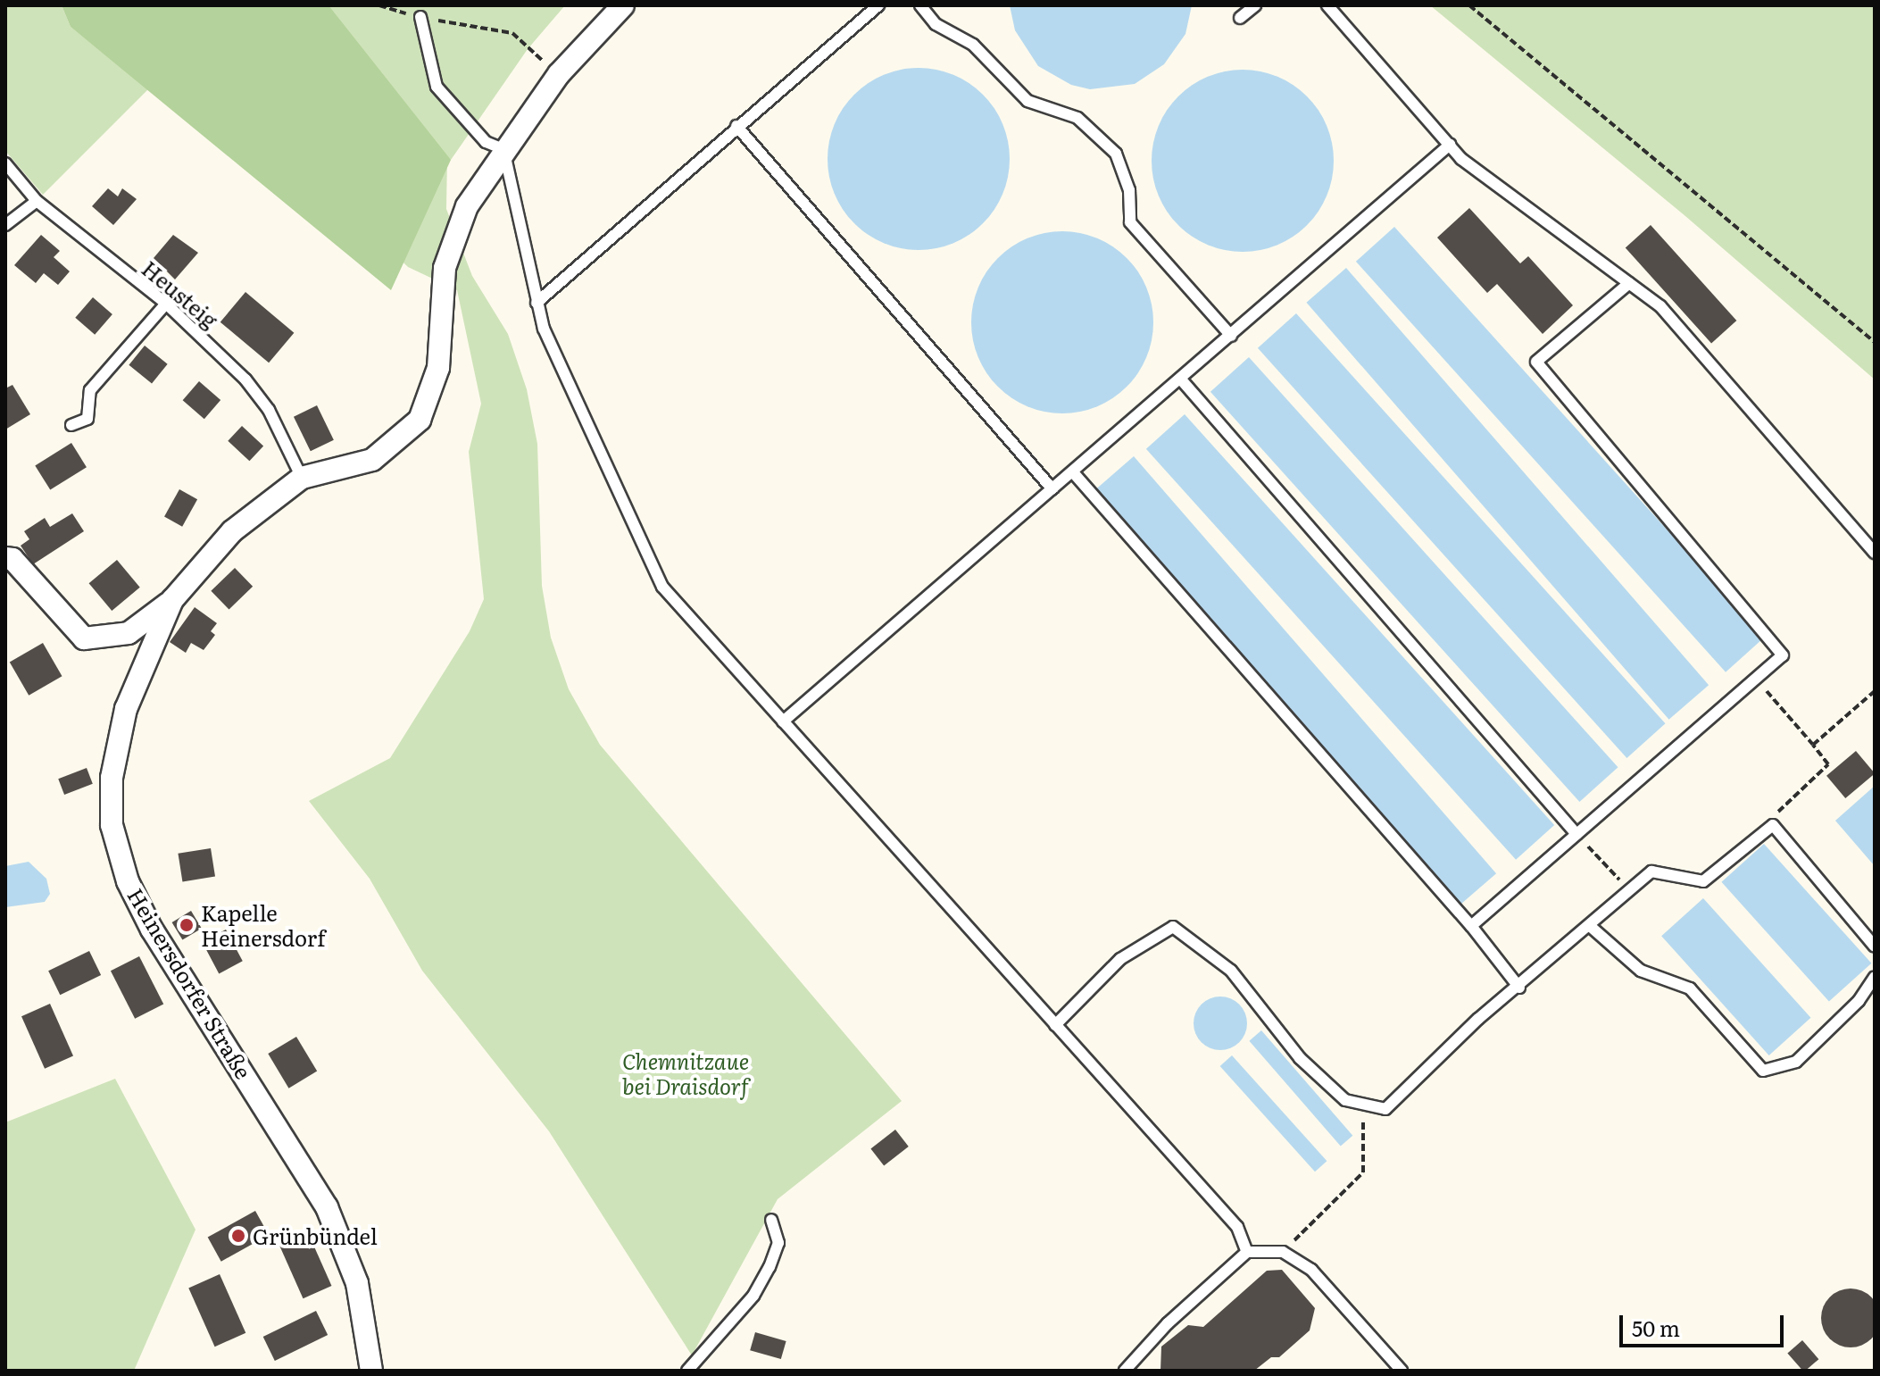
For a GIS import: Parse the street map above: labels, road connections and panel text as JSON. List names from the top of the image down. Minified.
{"streets":{"street":["Heinersdorfer Straße"],"lane":["Heusteig"]},"crossings":[["Heusteig","Heinersdorfer Straße"]],"parks":["Chemnitzaue bei Draisdorf"],"places":["Kapelle Heinersdorf","Grünbündel"],"scale_bar":"50 m"}
